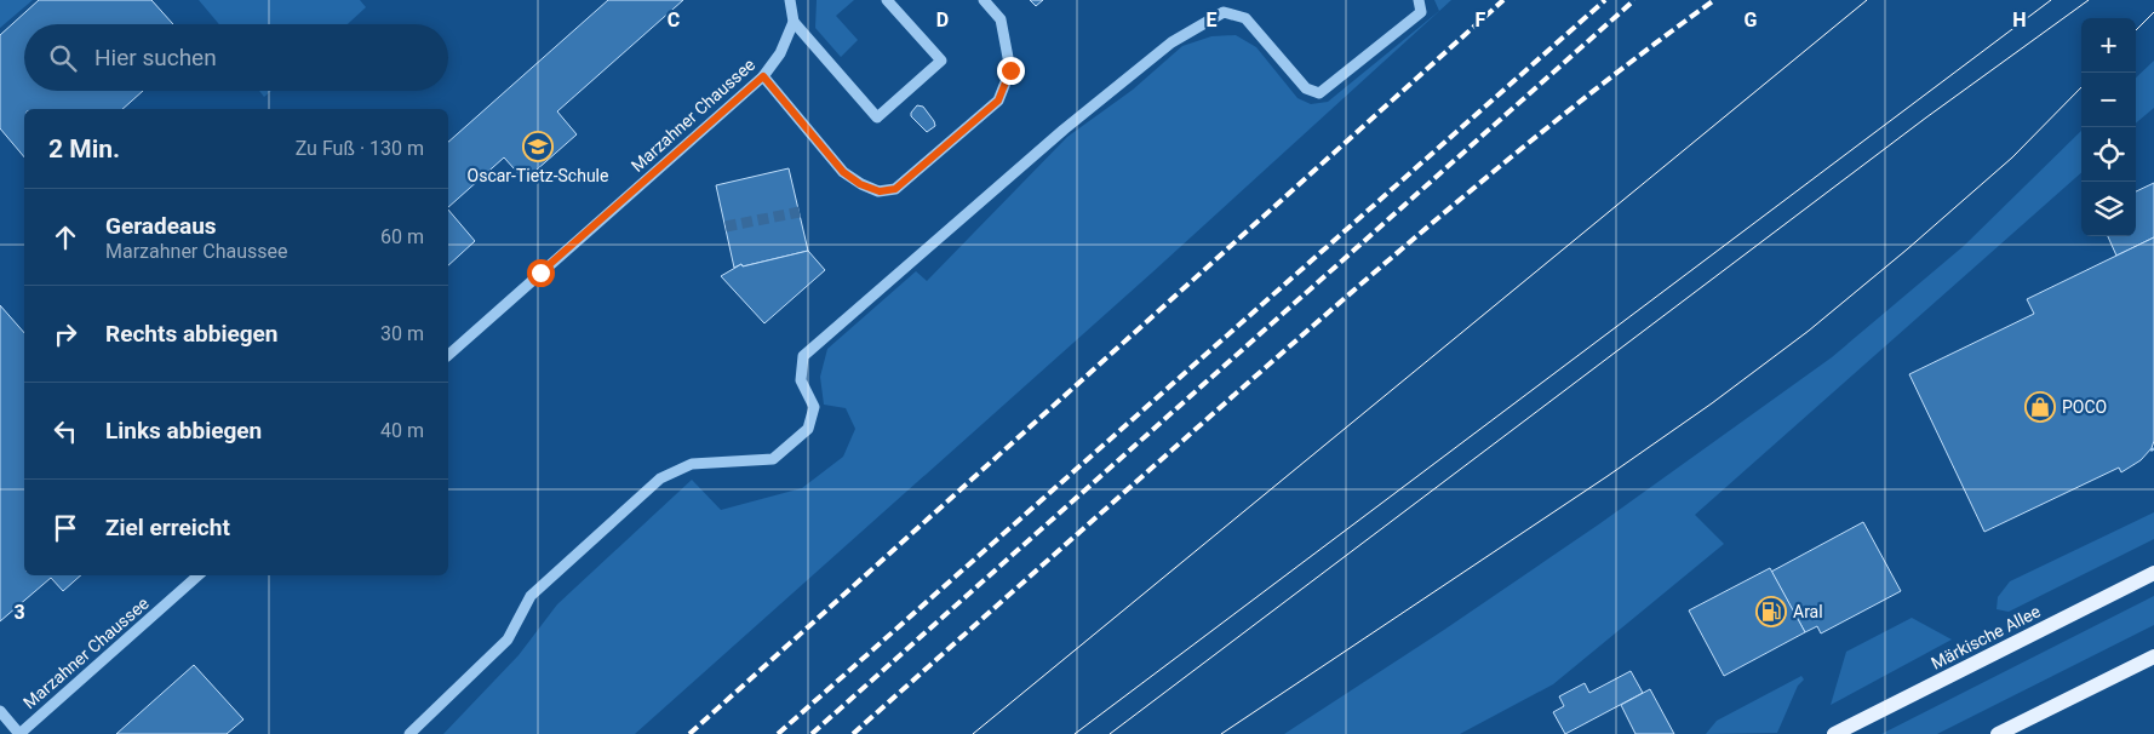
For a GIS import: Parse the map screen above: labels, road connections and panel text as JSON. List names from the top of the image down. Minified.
{"streets":{"main road":["Märkische Allee"],"street":["Marzahner Chaussee"]},"places":{"school or university":["Oscar-Tietz-Schule"],"shop":["POCO"],"fuel station":["Aral"]},"page":{"map_buttons":["+","−"],"search":"Hier suchen","heading":["2 Min.","Zu Fuß · 130 m"],"list":[["Geradeaus","Marzahner Chaussee","60 m"],["Rechts abbiegen","30 m"],["Links abbiegen","40 m"],"Ziel erreicht"]},"grid":{"columns":["C","D","E","F","G","H"],"rows":["3"]}}
